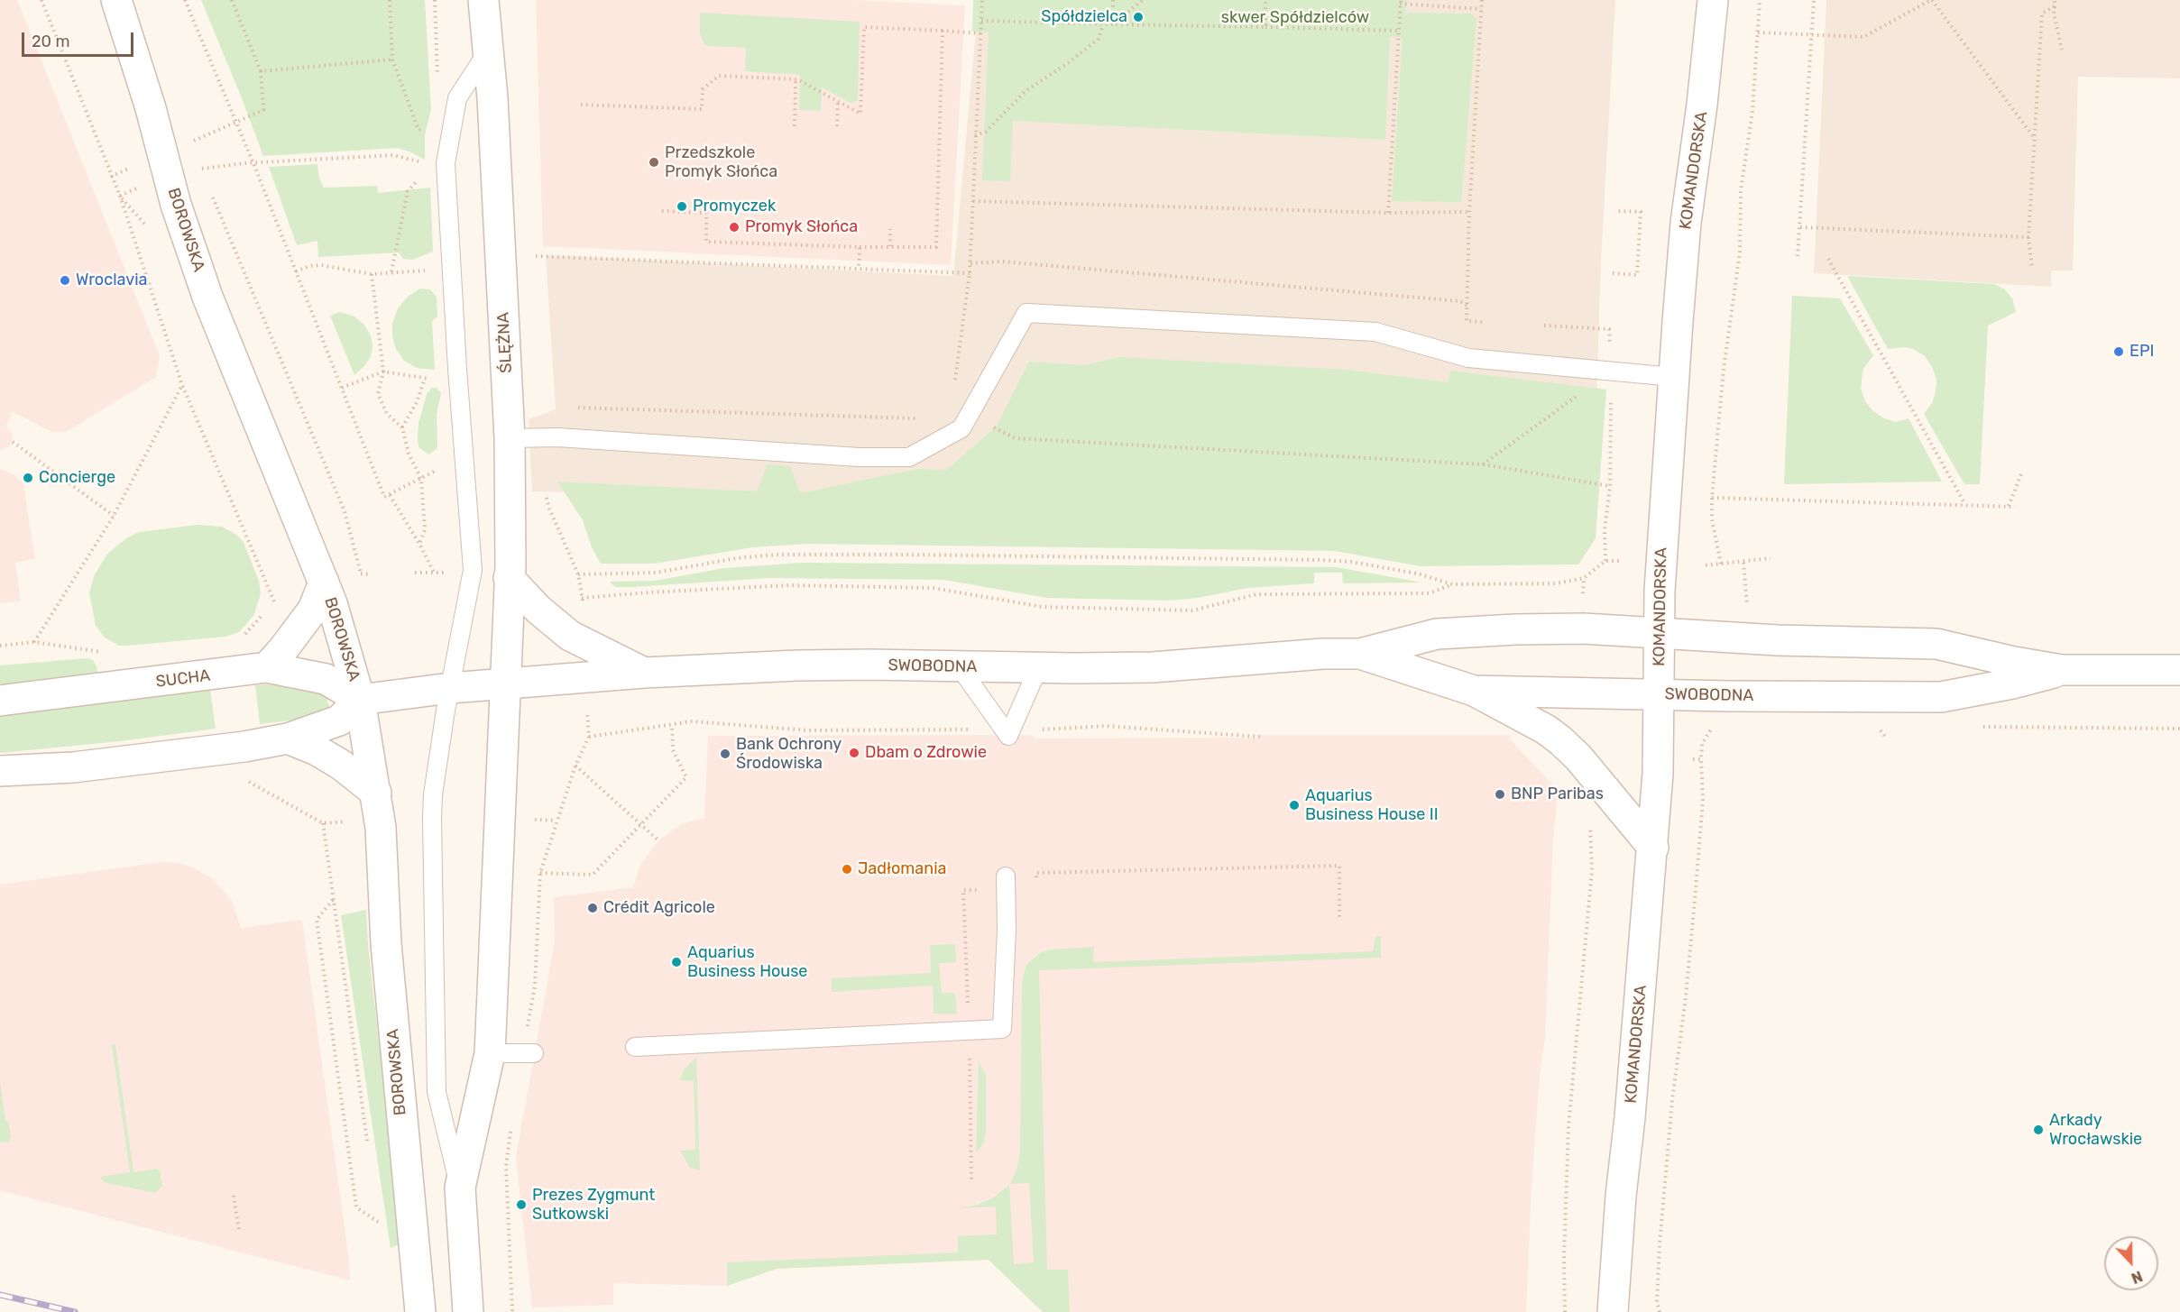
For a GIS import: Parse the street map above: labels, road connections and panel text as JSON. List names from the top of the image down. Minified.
{"streets":{"street":["KOMANDORSKA","BOROWSKA","ŚLĘŻNA","SWOBODNA","SUCHA"]},"crossings":[["KOMANDORSKA","SWOBODNA"],["BOROWSKA","SUCHA"],["ŚLĘŻNA","SWOBODNA"]],"parks":["skwer Spółdzielców"],"places":["Spółdzielca","Przedszkole Promyk Słońca","Promyczek","Promyk Słońca","Wroclavia","EPI","Concierge","Dbam o Zdrowie","Bank Ochrony Środowiska","BNP Paribas","Aquarius Business House II","Jadłomania","Crédit Agricole","Aquarius Business House","Arkady Wrocławskie","Prezes Zygmunt Sutkowski"],"scale_bar":"20 m","north":"bottom"}
